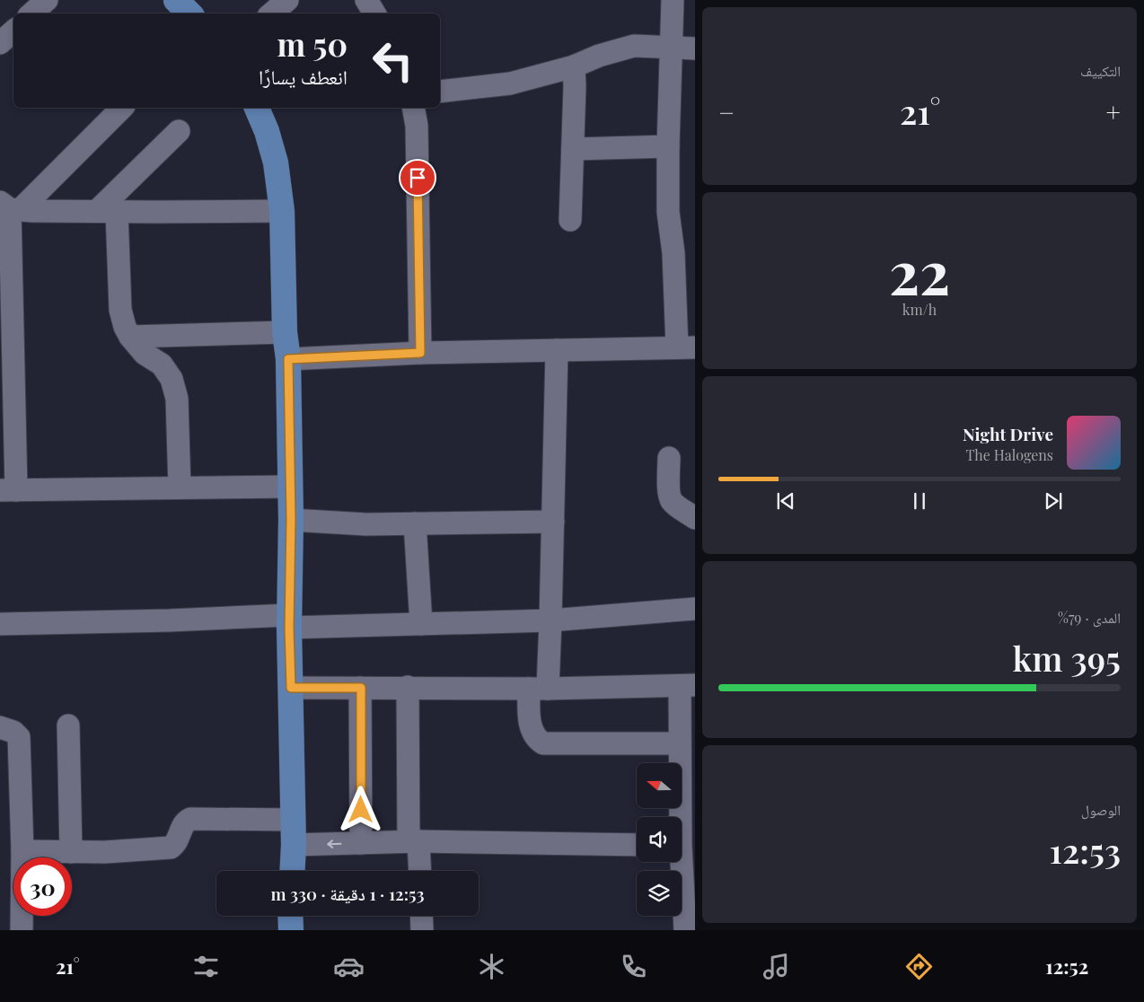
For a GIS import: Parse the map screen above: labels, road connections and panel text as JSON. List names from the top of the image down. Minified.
{"north":"left","page":{"tile":["التكييف",["22","km/h"],["المدى · 79%","395 km"],["الوصول","12:53"]],"turn":["50 m","انعطف يسارًا"],"heat":["−","21°","+"],"song":["Night Drive","The Halogens"],"limit":"30","trip":"12:53 · 1 دقيقة · 330 m","tabs":["12:52","21°"]}}
